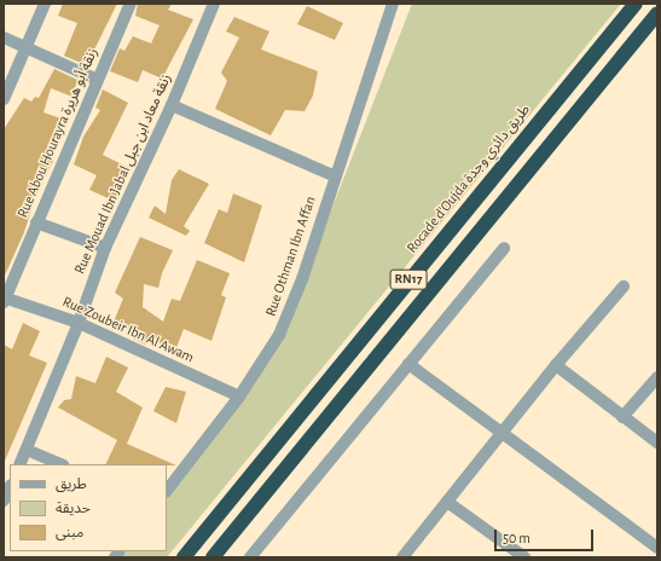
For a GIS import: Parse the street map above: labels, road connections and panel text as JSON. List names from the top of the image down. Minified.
{"streets":{"highway":["Rocade d'Oujda طريق دائري وجدة","RN17"],"street":["Rue Abou Hourayra زنقة أبو هريرة","Rue Mouad Ibn Jabal زنقة معاد ابن جبل","Rue Othman Ibn Affan","Rue Zoubeir Ibn Al Awam"]},"crossings":[["Rue Abou Hourayra زنقة أبو هريرة","Rue Zoubeir Ibn Al Awam"],["Rue Mouad Ibn Jabal زنقة معاد ابن جبل","Rue Zoubeir Ibn Al Awam"],["Rue Othman Ibn Affan","Rue Zoubeir Ibn Al Awam"]],"legend":["طريق","حديقة","مبنى"],"scale_bar":"50 m"}
